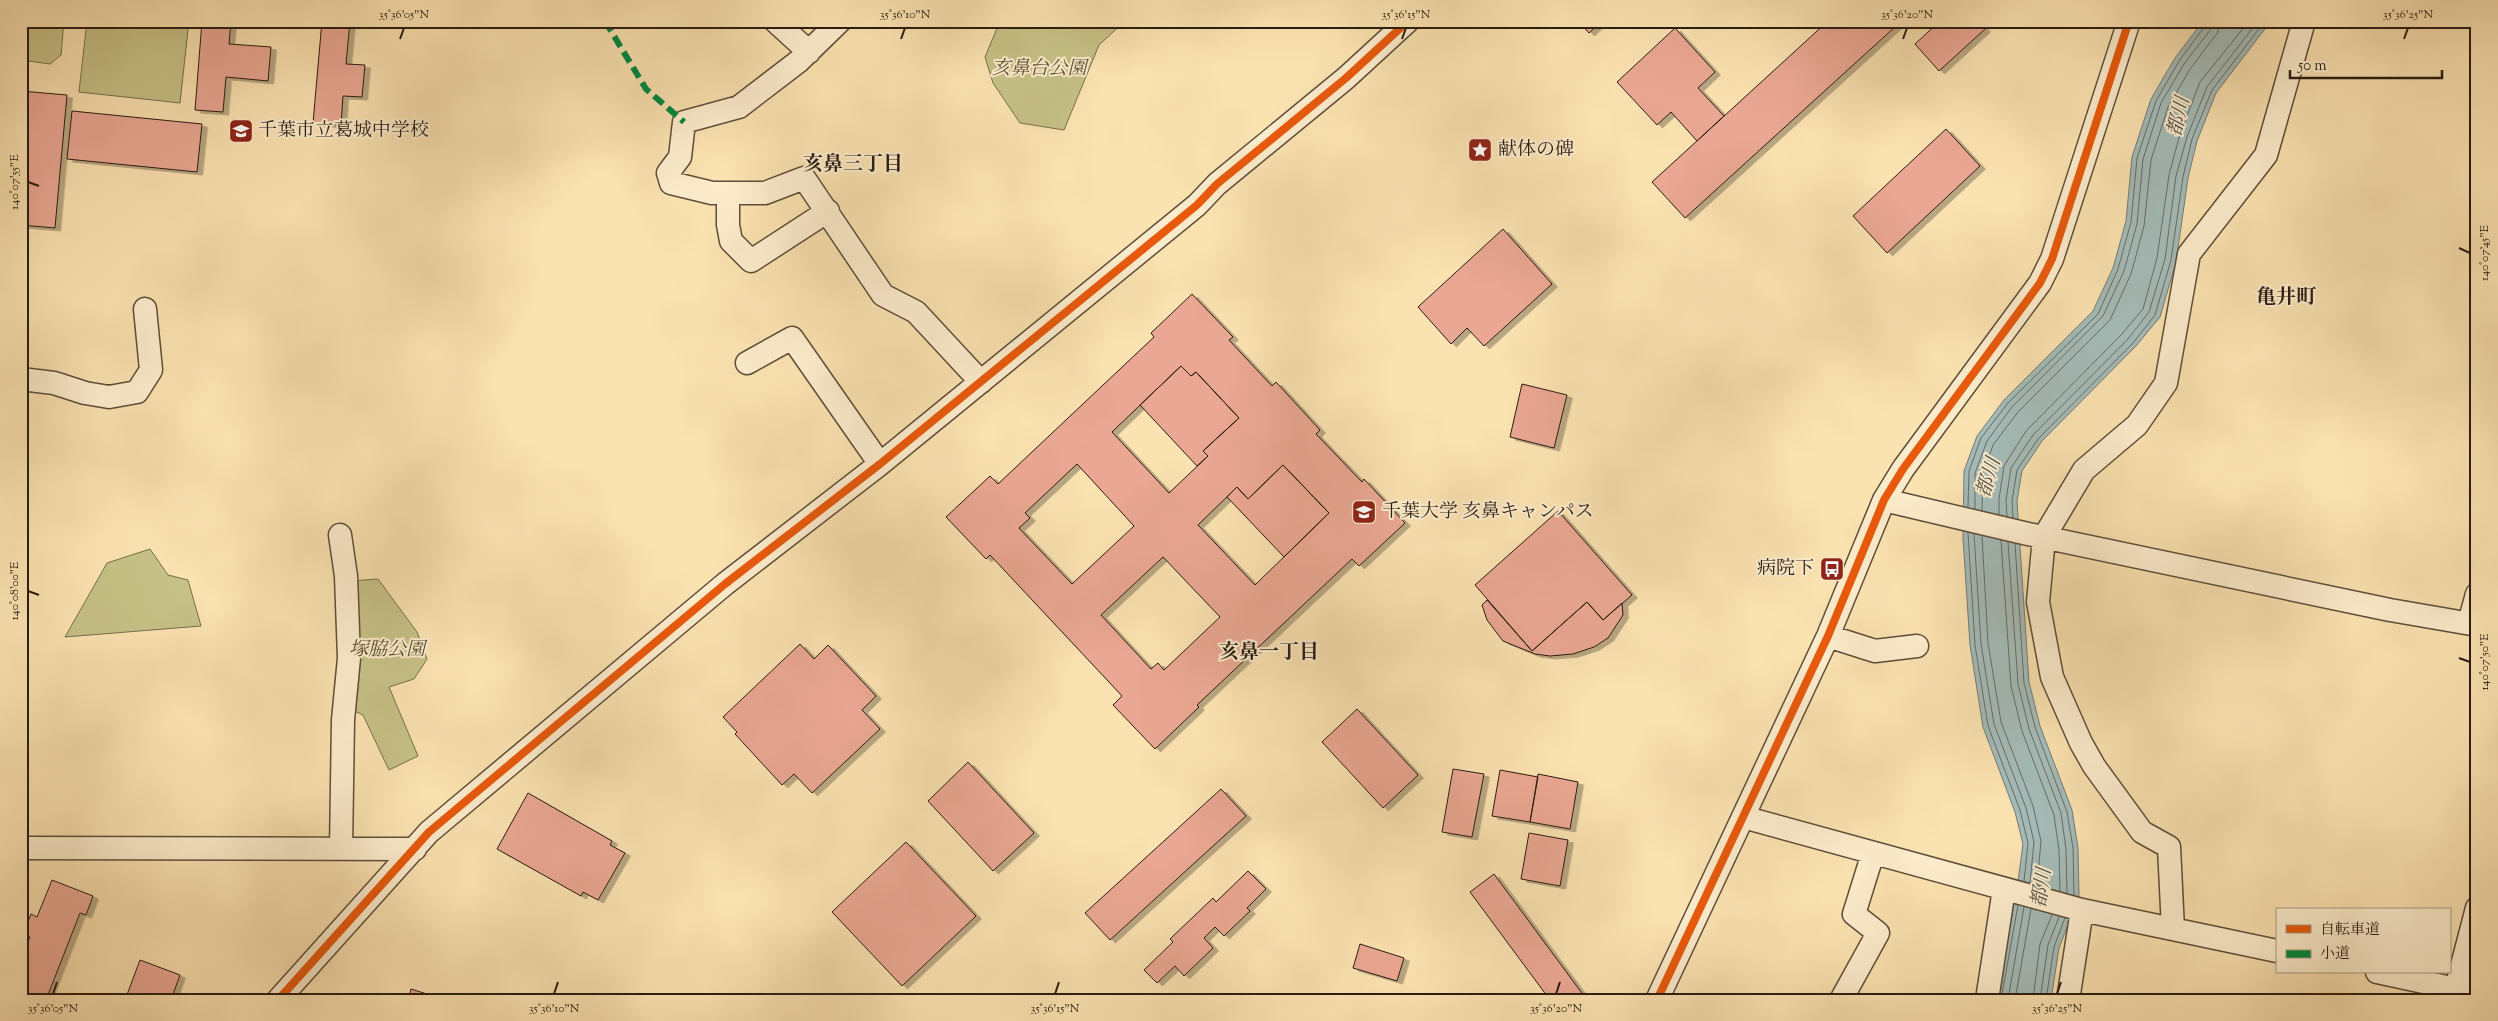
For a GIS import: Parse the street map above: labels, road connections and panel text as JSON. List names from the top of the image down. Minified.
{"districts":["亥鼻三丁目","亀井町","亥鼻一丁目"],"water":["都川"],"parks":["亥鼻台公園","塚脇公園"],"places":{"school or university":["千葉市立葛城中学校","千葉大学 亥鼻キャンパス"],"place":["献体の碑"],"bus stop":["病院下"]},"legend":["自転車道","小道"],"scale_bar":"50 m","coordinates":["35°36'05\"N","35°36'10\"N","35°36'15\"N","35°36'20\"N","35°36'25\"N","140°07'55\"E","140°07'45\"E","140°08'00\"E","140°07'50\"E"]}
